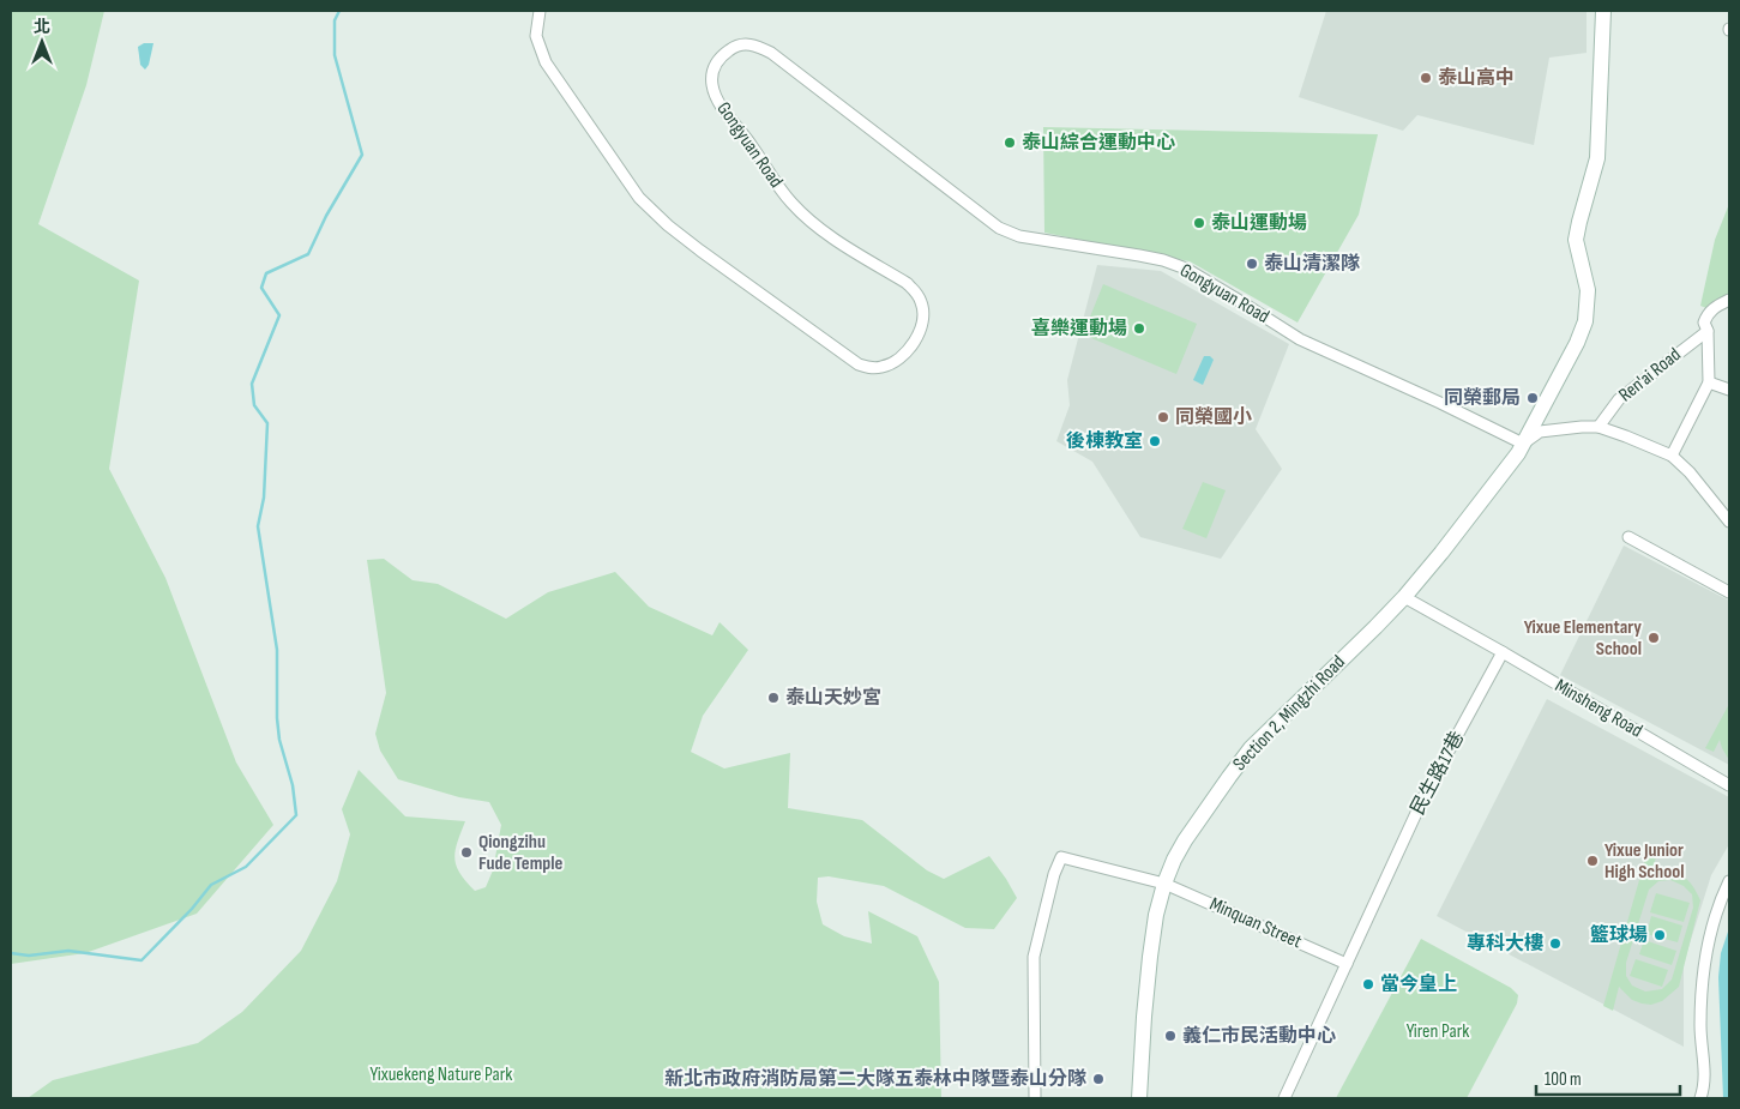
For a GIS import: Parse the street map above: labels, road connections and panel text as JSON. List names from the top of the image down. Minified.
{"streets":{"main road":["Section 2, Mingzhi Road"],"street":["Gongyuan Road","Ren'ai Road","Minsheng Road","民生路17巷","Minquan Street"]},"crossings":[["Gongyuan Road","Section 2, Mingzhi Road"],["Minsheng Road","Section 2, Mingzhi Road"],["Minsheng Road","民生路17巷"],["Section 2, Mingzhi Road","Minquan Street"],["民生路17巷","Minquan Street"]],"parks":["Yiren Park","Yixuekeng Nature Park"],"places":["泰山高中","泰山綜合運動中心","泰山運動場","泰山清潔隊","喜樂運動場","同榮郵局","同榮國小","後棟教室","Yixue Elementary School","泰山天妙宮","Qiongzihu Fude Temple","Yixue Junior High School","籃球場","專科大樓","當今皇上","義仁市民活動中心","新北市政府消防局第二大隊五泰林中隊暨泰山分隊"],"scale_bar":"100 m","north":"top"}
